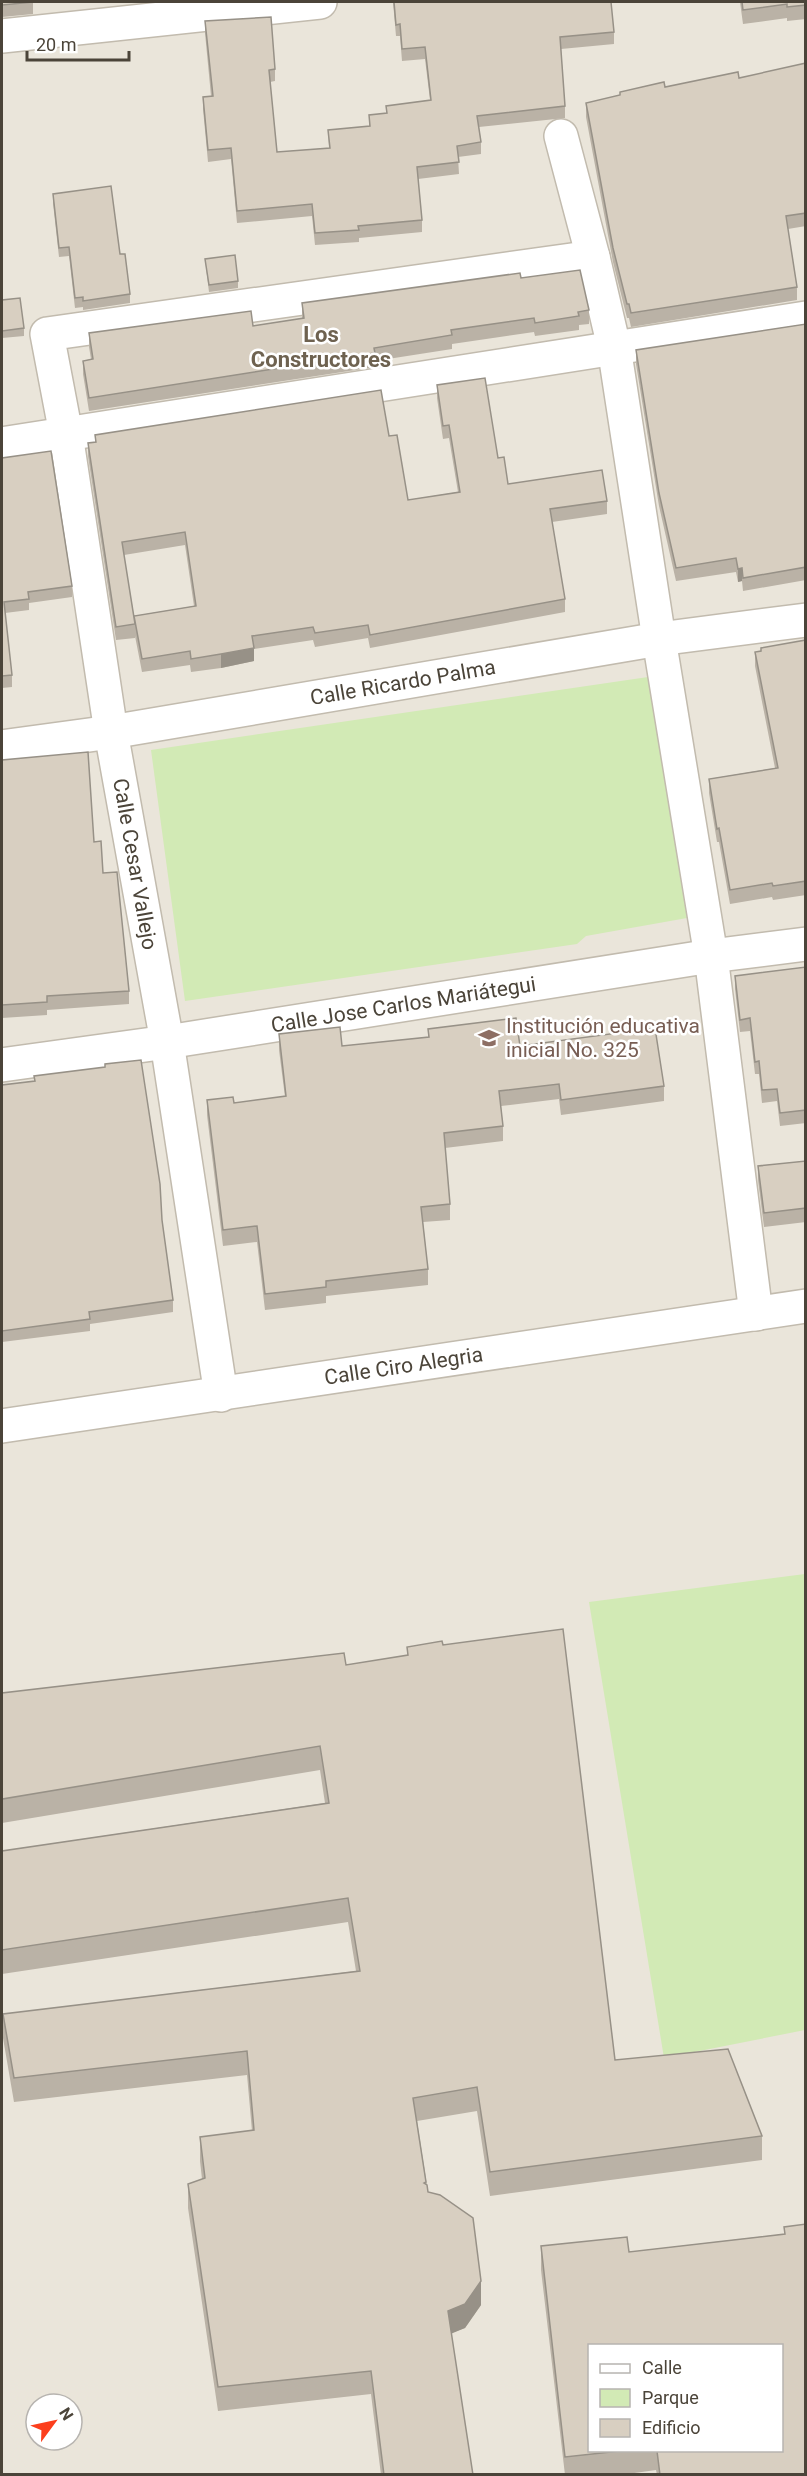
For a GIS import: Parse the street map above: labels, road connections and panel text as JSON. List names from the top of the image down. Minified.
{"streets":{"street":["Calle Ricardo Palma","Calle Cesar Vallejo","Calle Jose Carlos Mariátegui","Calle Ciro Alegria"]},"crossings":[["Calle Ricardo Palma","Calle Cesar Vallejo"],["Calle Cesar Vallejo","Calle Jose Carlos Mariátegui"],["Calle Cesar Vallejo","Calle Ciro Alegria"]],"districts":["Los Constructores"],"places":{"school or university":["Institución educativa inicial No. 325"]},"legend":["Calle","Parque","Edificio"],"scale_bar":"20 m","north":"top right"}
